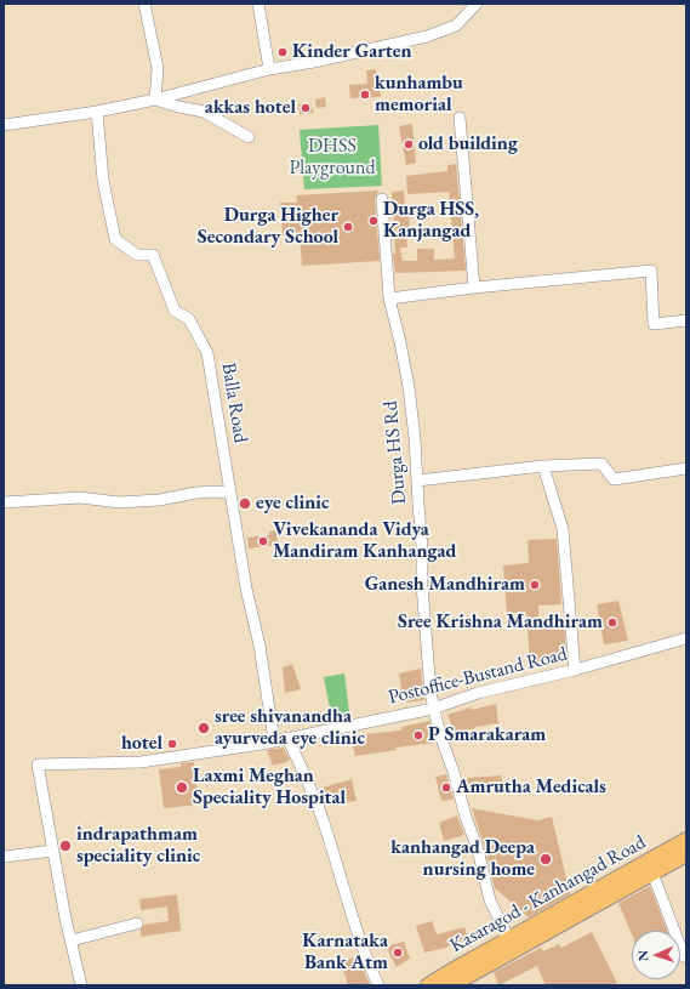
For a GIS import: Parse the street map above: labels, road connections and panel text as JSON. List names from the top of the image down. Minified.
{"streets":{"main road":["Kasaragod - Kanhangad Road"],"street":["Balla Road","Durga HS Rd","Postoffice-Bustand Road"]},"crossings":[["Balla Road","Postoffice-Bustand Road"],["Durga HS Rd","Postoffice-Bustand Road"],["Durga HS Rd","Kasaragod - Kanhangad Road"]],"parks":["DHSS Playground"],"places":["Kinder Garten","kunhambu memorial","akkas hotel","old building","Durga HSS, Kanjangad","Durga Higher Secondary School","eye clinic","Vivekananda Vidya Mandiram Kanhangad","Ganesh Mandhiram","Sree Krishna Mandhiram","sree shivanandha ayurveda eye clinic","P Smarakaram","hotel","Laxmi Meghan Speciality Hospital","Amrutha Medicals","indrapathmam speciality clinic","kanhangad Deepa nursing home","Karnataka Bank Atm"],"north":"left"}
